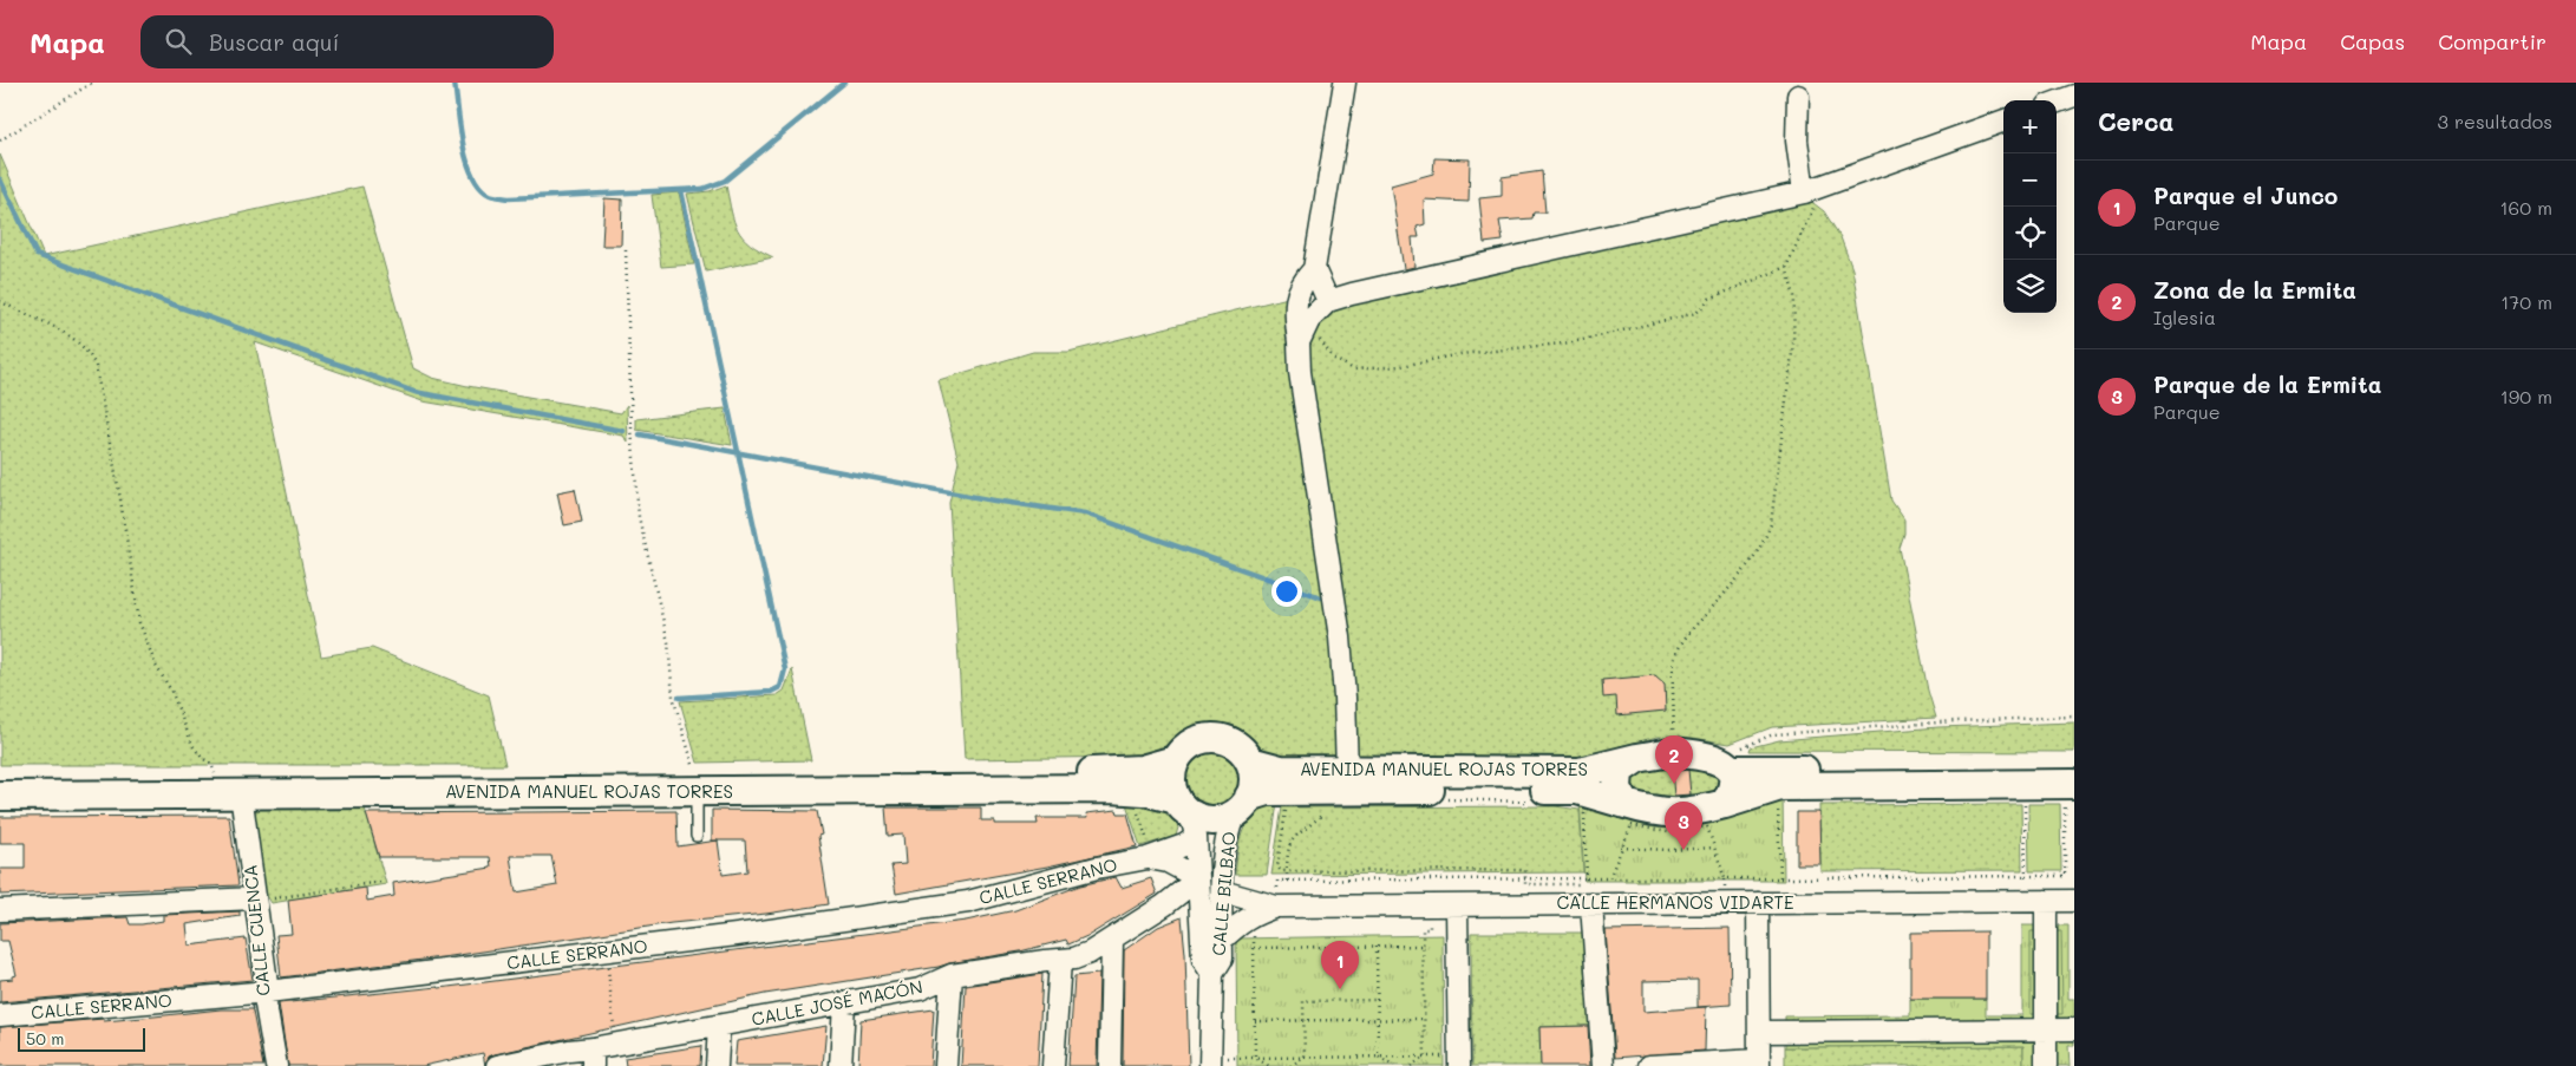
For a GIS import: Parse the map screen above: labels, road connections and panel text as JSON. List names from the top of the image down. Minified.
{"streets":{"main road":["AVENIDA MANUEL ROJAS TORRES"],"street":["CALLE SERRANO","CALLE BILBAO","CALLE HERMANOS VIDARTE","CALLE CUENCA","CALLE JOSÉ MACÓN"]},"crossings":[["AVENIDA MANUEL ROJAS TORRES","CALLE SERRANO"],["AVENIDA MANUEL ROJAS TORRES","CALLE BILBAO"],["AVENIDA MANUEL ROJAS TORRES","CALLE CUENCA"],["CALLE SERRANO","CALLE BILBAO"],["CALLE SERRANO","CALLE CUENCA"],["CALLE SERRANO","CALLE JOSÉ MACÓN"],["CALLE BILBAO","CALLE HERMANOS VIDARTE"],["CALLE BILBAO","CALLE JOSÉ MACÓN"]],"scale_bar":"50 m","page":{"header":"Mapa","search":"Buscar aquí","nav":["Mapa","Capas","Compartir"],"heading":["Cerca","3 resultados"],"map_buttons":["+","−"],"list":[{"mark":"1","name":"Parque el Junco","note":"Parque","value":"160 m"},{"mark":"2","name":"Zona de la Ermita","note":"Iglesia","value":"170 m"},{"mark":"3","name":"Parque de la Ermita","note":"Parque","value":"190 m"}],"pins":["2","3","1"],"scale":"50 m"}}
